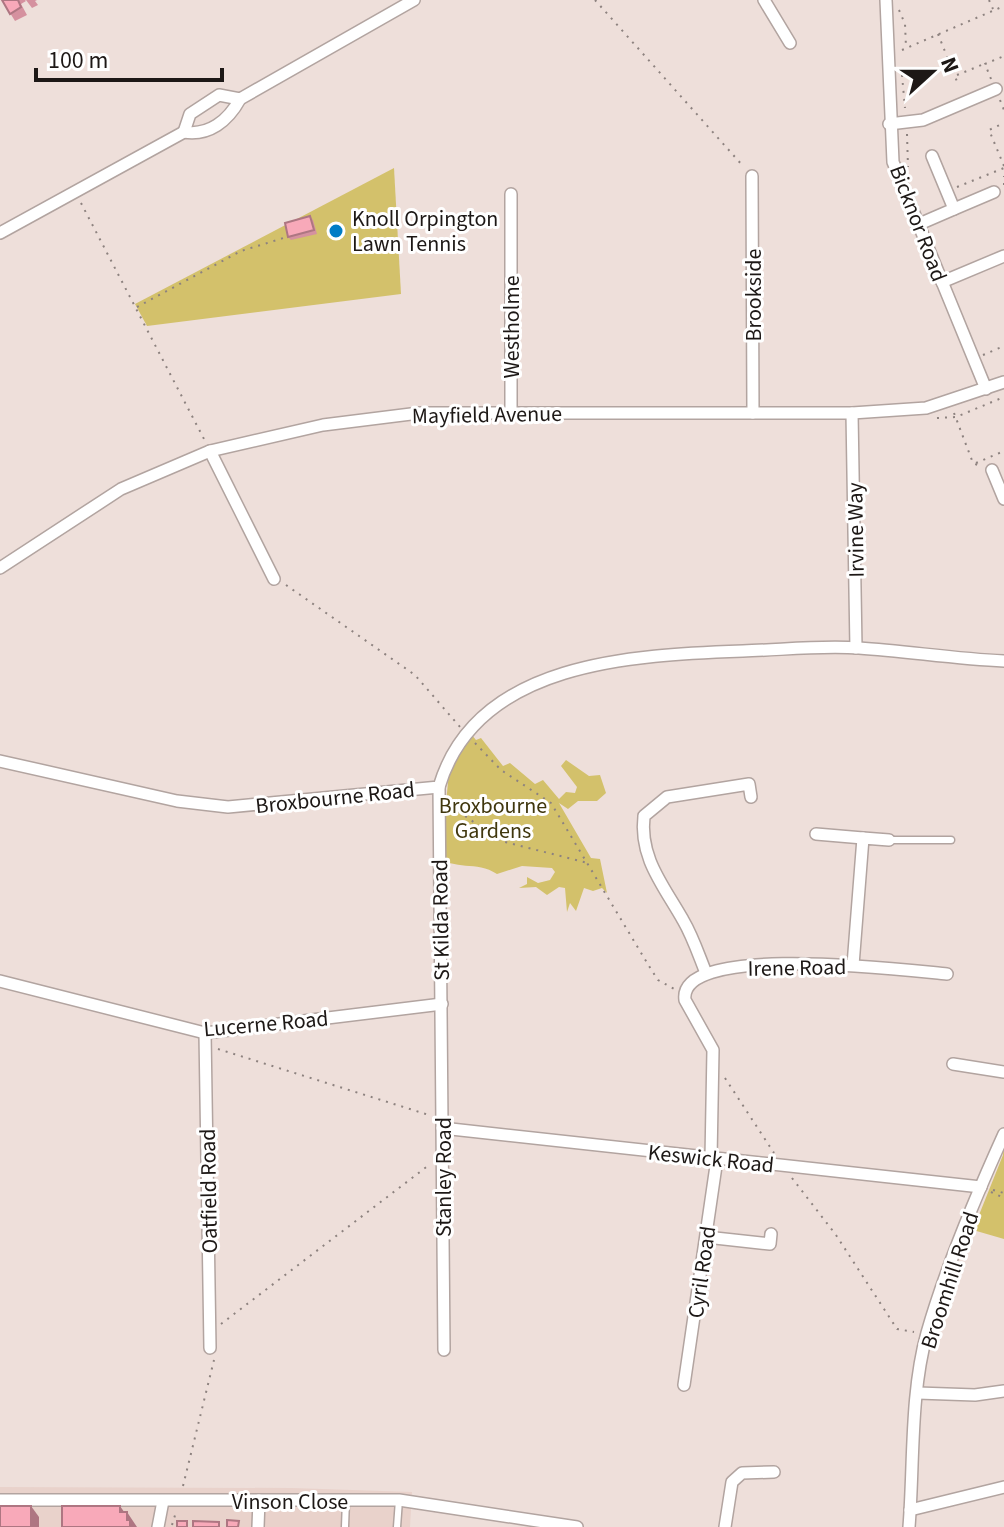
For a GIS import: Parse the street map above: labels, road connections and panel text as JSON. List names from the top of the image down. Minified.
{"streets":{"street":["Bicknor Road","Brookside","Westholme","Mayfield Avenue","Irvine Way","Broxbourne Road","St Kilda Road","Irene Road","Lucerne Road","Keswick Road","Stanley Road","Oatfield Road","Cyril Road","Broomhill Road","Vinson Close"]},"crossings":[["Bicknor Road","Mayfield Avenue"],["Brookside","Mayfield Avenue"],["Westholme","Mayfield Avenue"],["Mayfield Avenue","Irvine Way"],["Irvine Way","Broxbourne Road"],["Broxbourne Road","St Kilda Road"],["St Kilda Road","Lucerne Road"],["St Kilda Road","Stanley Road"],["Lucerne Road","Stanley Road"],["Lucerne Road","Oatfield Road"],["Keswick Road","Stanley Road"],["Keswick Road","Cyril Road"],["Keswick Road","Broomhill Road"]],"parks":["Broxbourne Gardens"],"places":["Knoll Orpington Lawn Tennis"],"scale_bar":"100 m","north":"right"}
